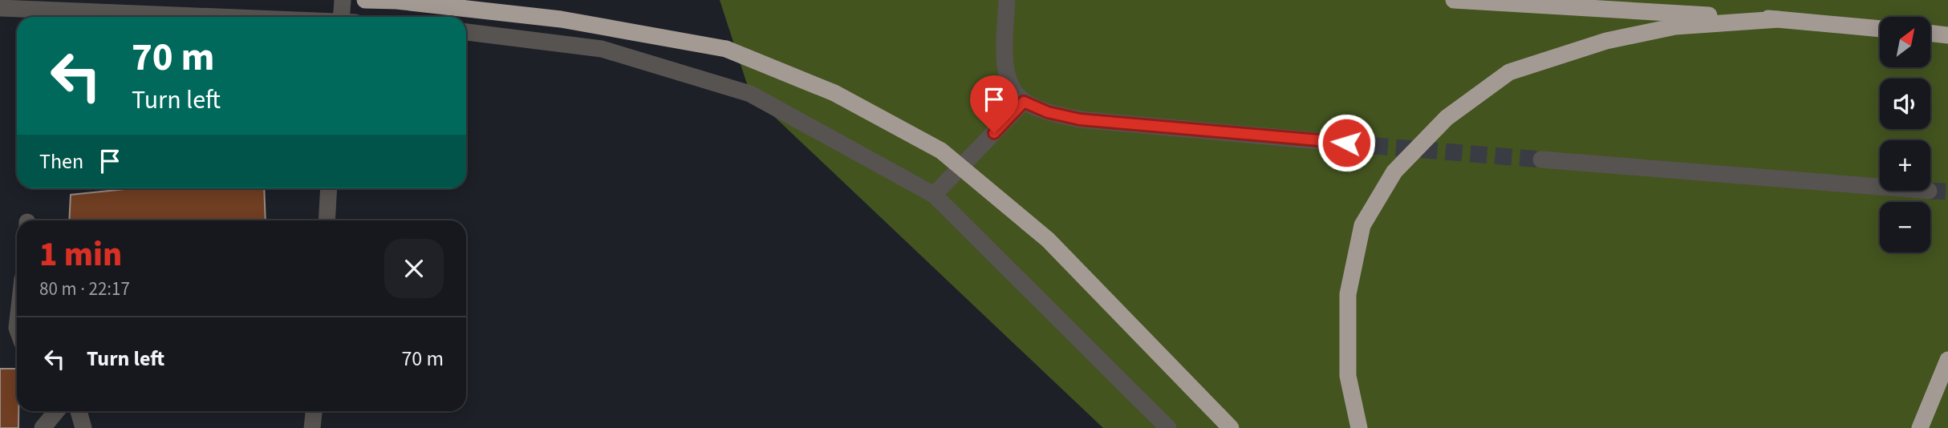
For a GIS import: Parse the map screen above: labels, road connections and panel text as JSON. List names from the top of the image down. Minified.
{"north":"top right","page":{"map_buttons":["+","−"],"turn":["70 m","Turn left"],"then":"Then","heading":["1 min","80 m · 22:17"],"list":[{"name":"Turn left","value":"70 m"}]}}
